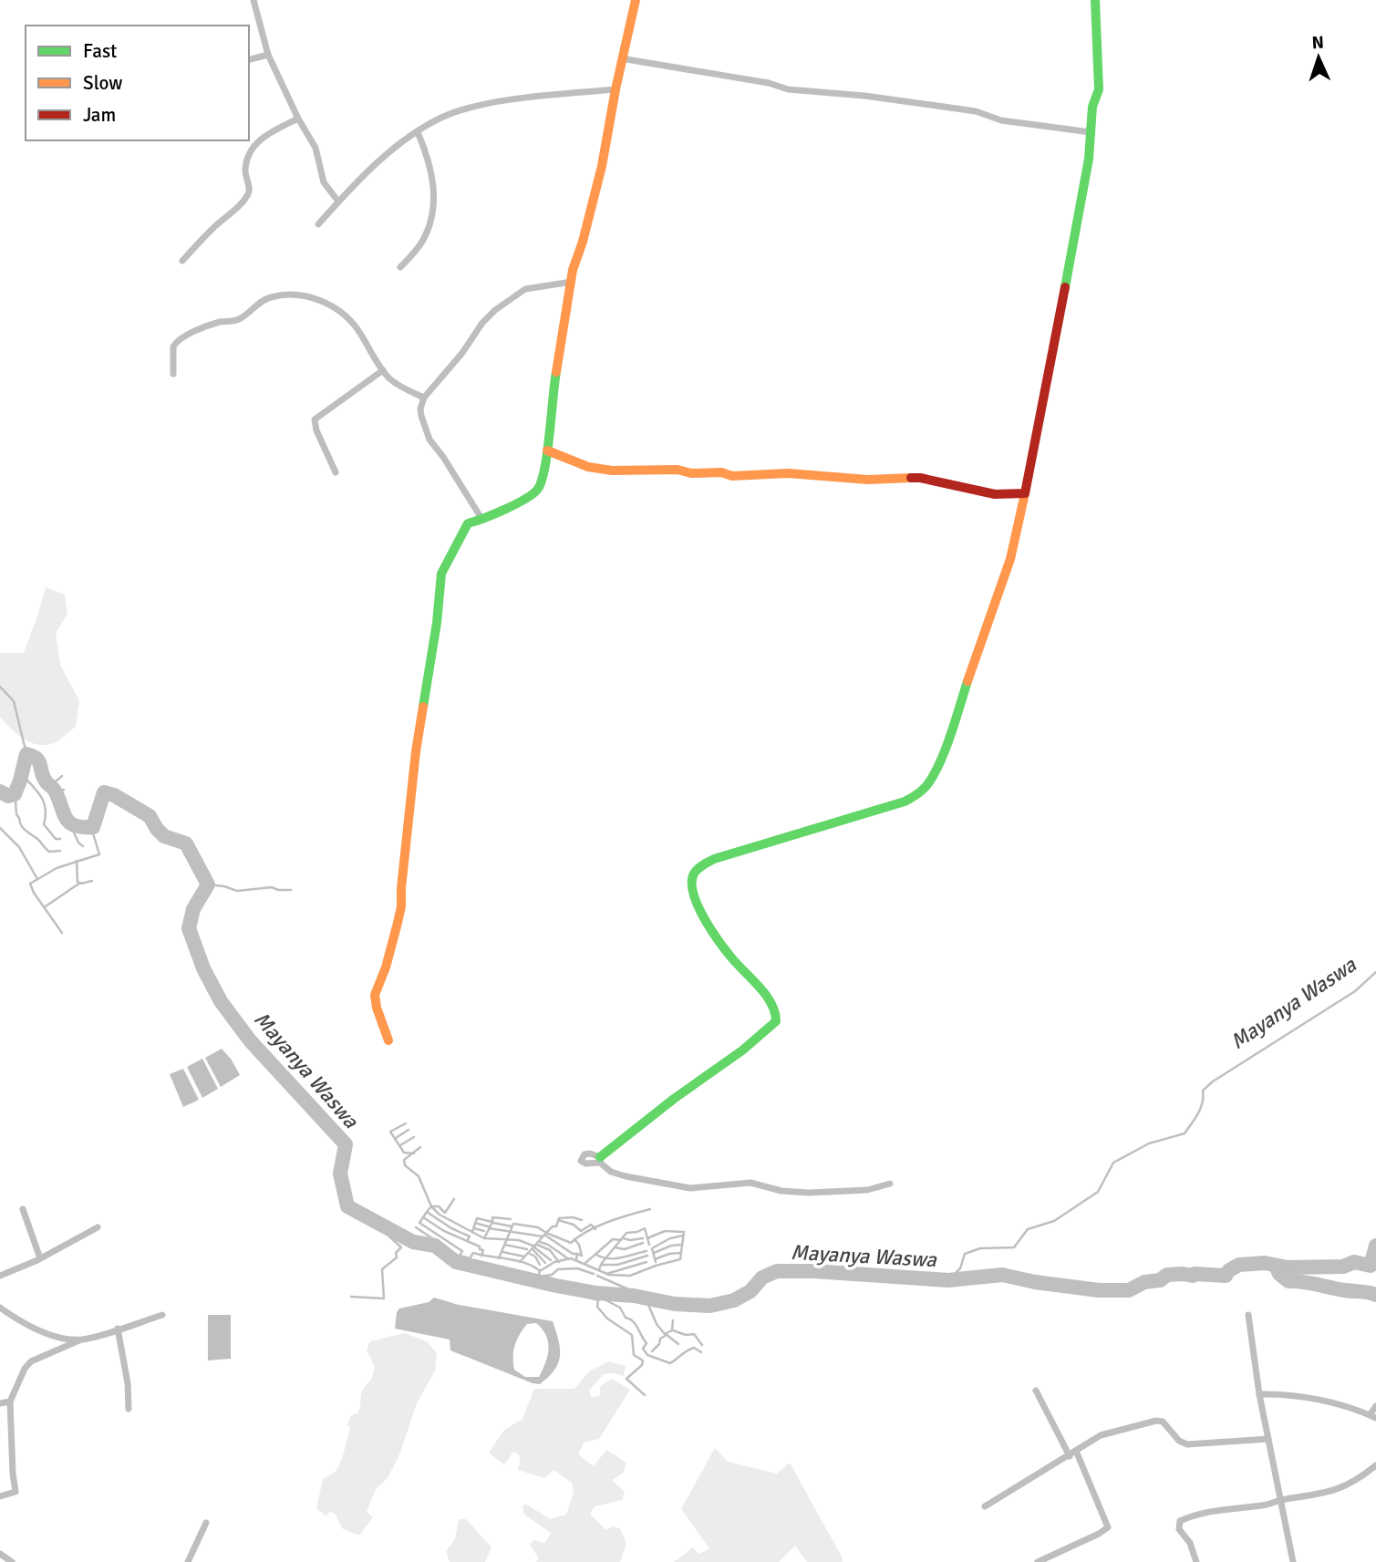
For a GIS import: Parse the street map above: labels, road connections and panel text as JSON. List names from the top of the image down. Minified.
{"water":["Mayanya Waswa"],"legend":["Fast","Slow","Jam"],"north":"top"}
